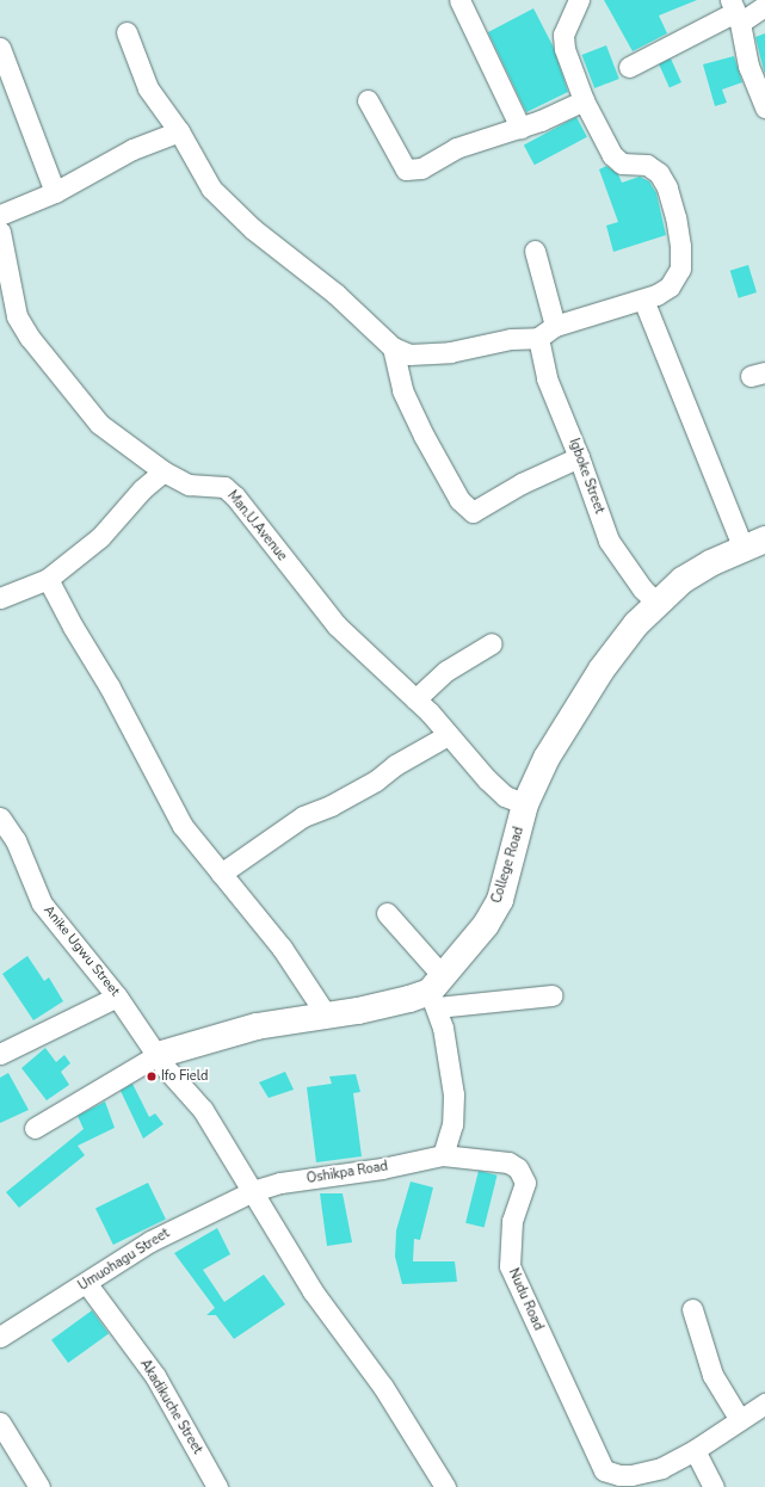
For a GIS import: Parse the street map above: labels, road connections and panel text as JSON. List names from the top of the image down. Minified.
{"streets":{"main road":["College Road"],"street":["Igboke Street","Man.U.Avenue","Anike Ugwu Street","Oshikpa Road","Umuohagu Street","Nudu Road","Akadikuche Street"]},"crossings":[["Igboke Street","College Road"],["Man.U.Avenue","College Road"],["Anike Ugwu Street","Oshikpa Road"],["Anike Ugwu Street","Umuohagu Street"],["Oshikpa Road","Umuohagu Street"],["Oshikpa Road","Nudu Road"],["Umuohagu Street","Akadikuche Street"]],"places":["Ifo Field"]}
